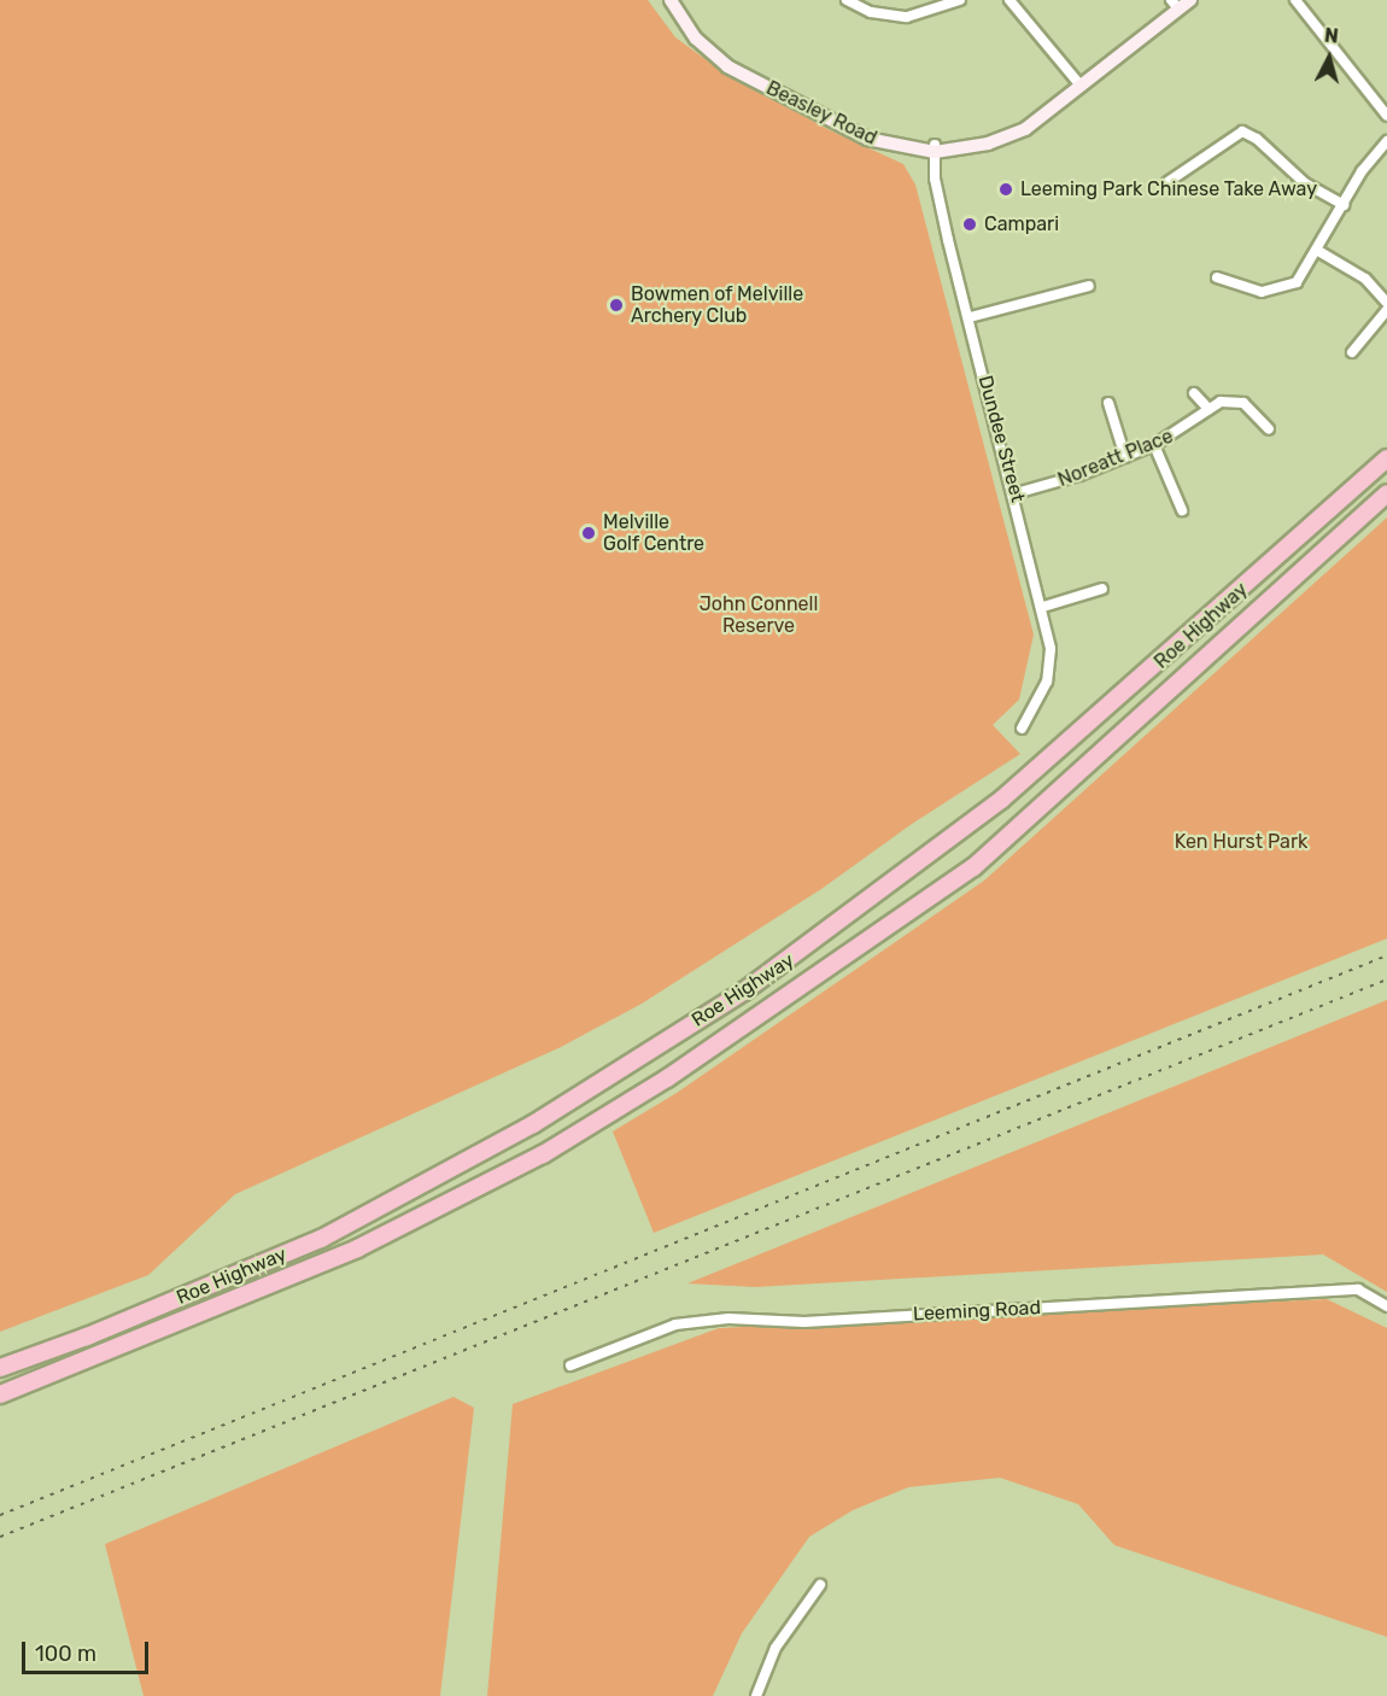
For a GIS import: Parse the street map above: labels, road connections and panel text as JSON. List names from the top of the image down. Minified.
{"streets":{"highway":["Roe Highway"],"main road":["Beasley Road"],"street":["Dundee Street","Noreatt Place","Leeming Road"]},"crossings":[["Beasley Road","Dundee Street"],["Dundee Street","Noreatt Place"]],"parks":["John Connell Reserve","Ken Hurst Park"],"places":["Leeming Park Chinese Take Away","Campari","Bowmen of Melville Archery Club","Melville Golf Centre"],"scale_bar":"100 m","north":"top"}
